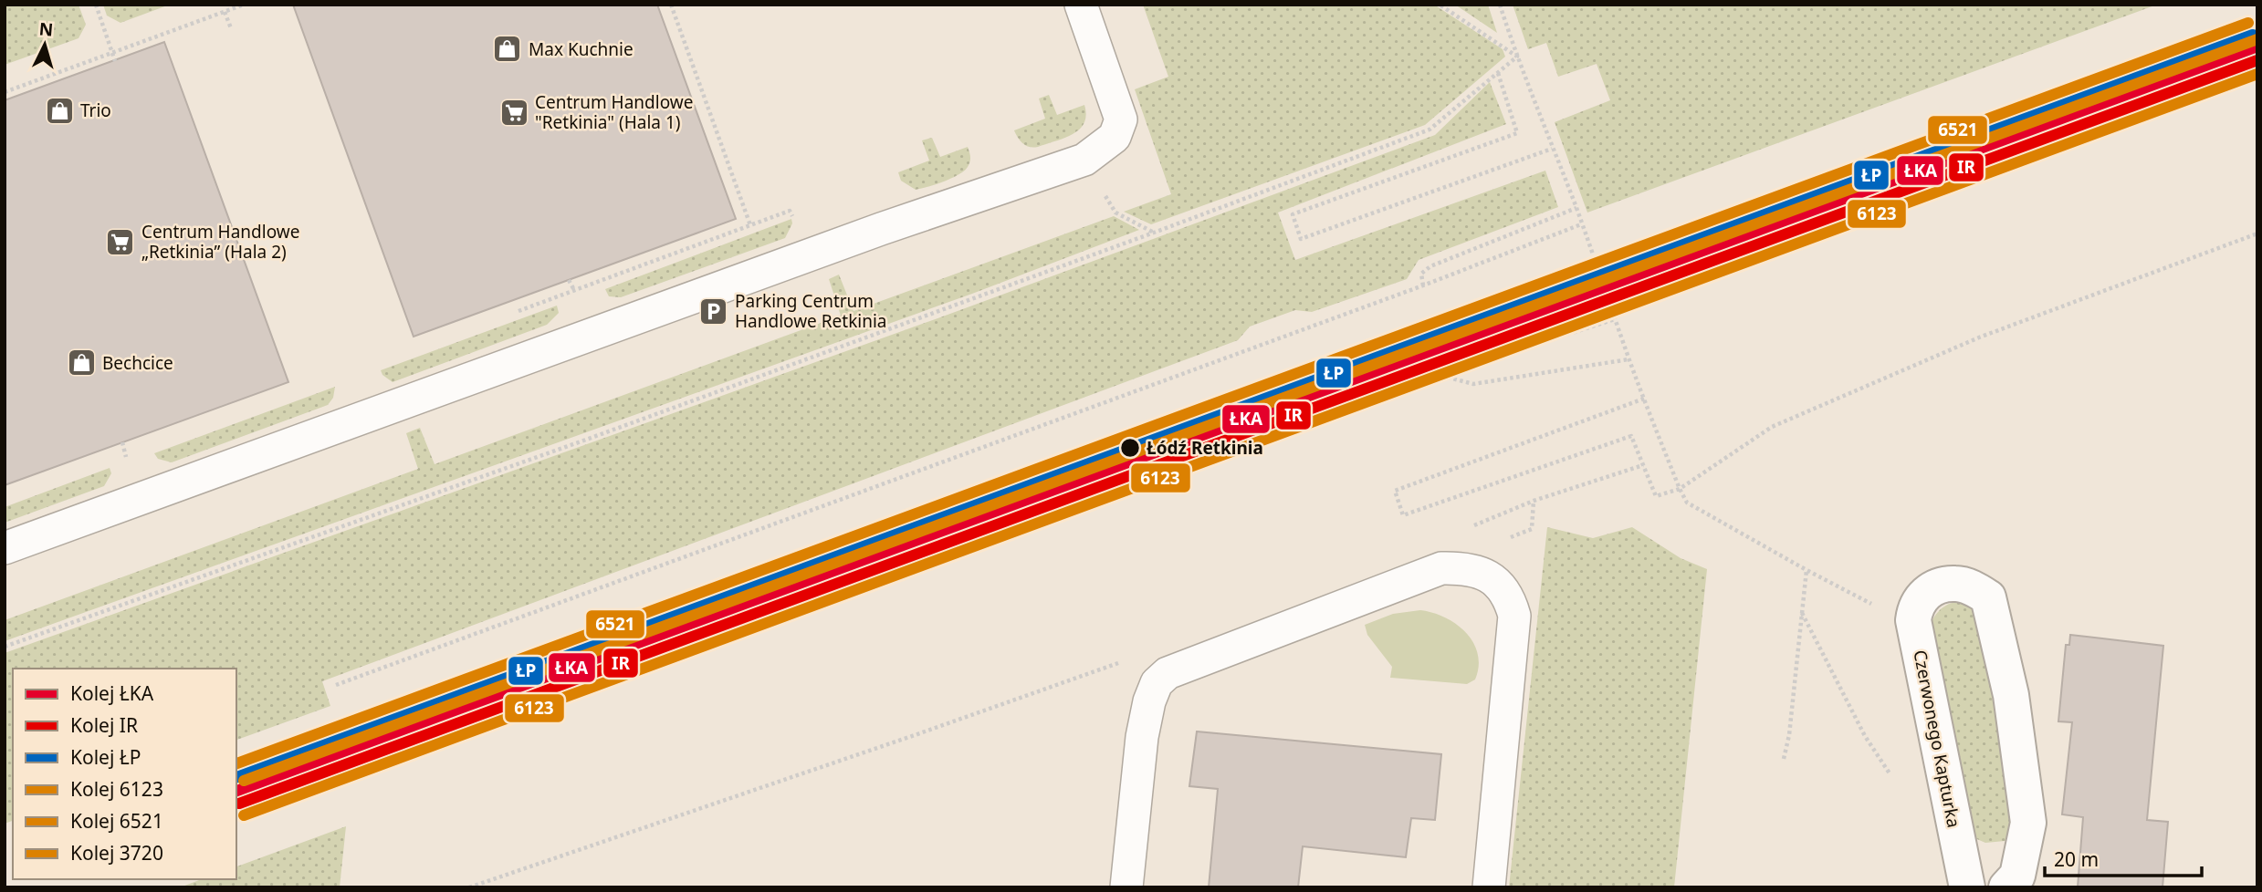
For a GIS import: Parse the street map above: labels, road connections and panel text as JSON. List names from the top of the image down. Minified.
{"streets":{"street":["Czerwonego Kapturka"]},"places":{"shop":["Max Kuchnie","Trio","Bechcice"],"supermarket":["Centrum Handlowe \"Retkinia\" (Hala 1)","Centrum Handlowe „Retkinia” (Hala 2)"],"parking":["Parking Centrum Handlowe Retkinia"],"other":["Łódź Retkinia"]},"lines":["rail line 6521","rail line ŁP","rail line 3720","rail line ŁKA","rail line IR","rail line 6123"],"legend":["Kolej ŁKA","Kolej IR","Kolej ŁP","Kolej 6123","Kolej 6521","Kolej 3720"],"scale_bar":"20 m","north":"top"}
